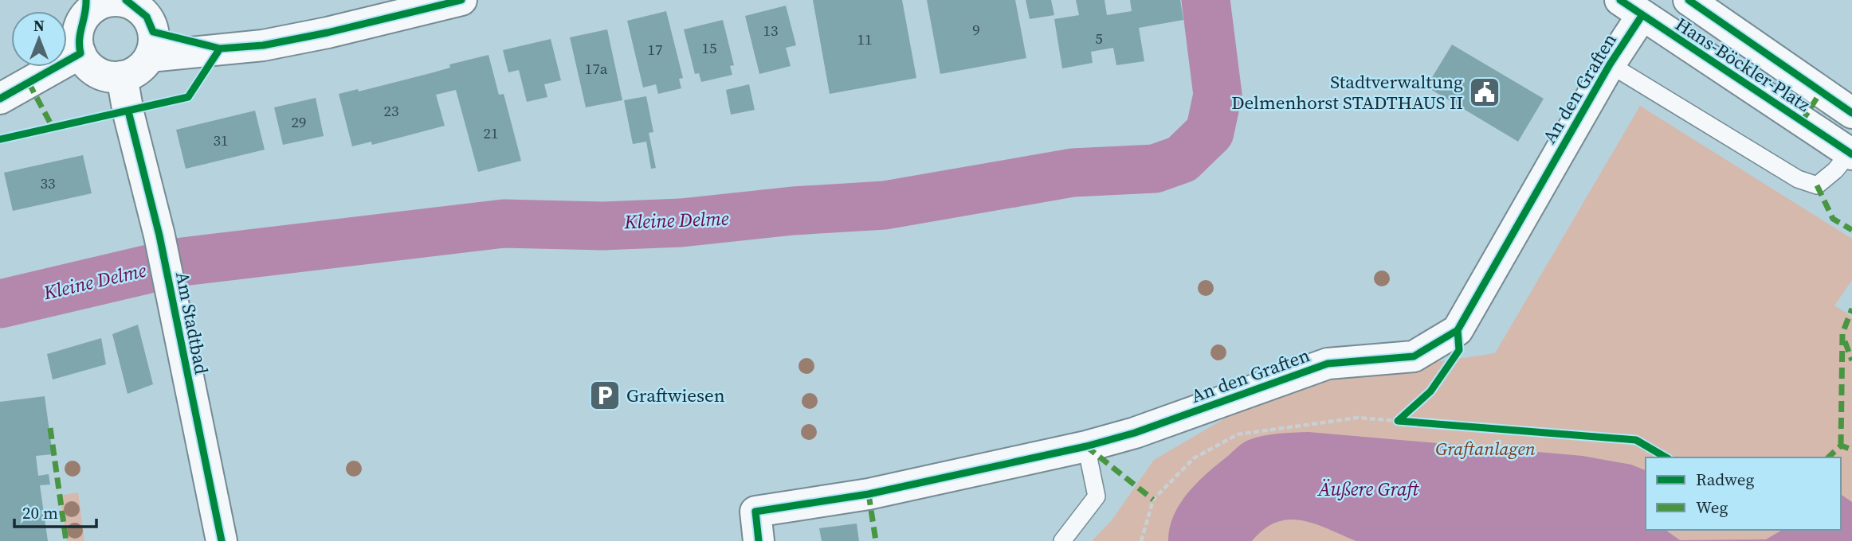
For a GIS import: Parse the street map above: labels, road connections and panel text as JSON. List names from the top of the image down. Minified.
{"streets":{"street":["Hans-Böckler-Platz","An den Graften","Am Stadtbad"]},"crossings":[["Hans-Böckler-Platz","An den Graften"]],"water":["Kleine Delme","Äußere Graft"],"parks":["Graftanlagen"],"places":{"public building":["Stadtverwaltung Delmenhorst STADTHAUS II"],"parking":["Graftwiesen"]},"house_numbers":["9","13","5","11","15","17","17a","23","29","21","31","33"],"legend":["Radweg","Weg"],"scale_bar":"20 m","north":"top"}
